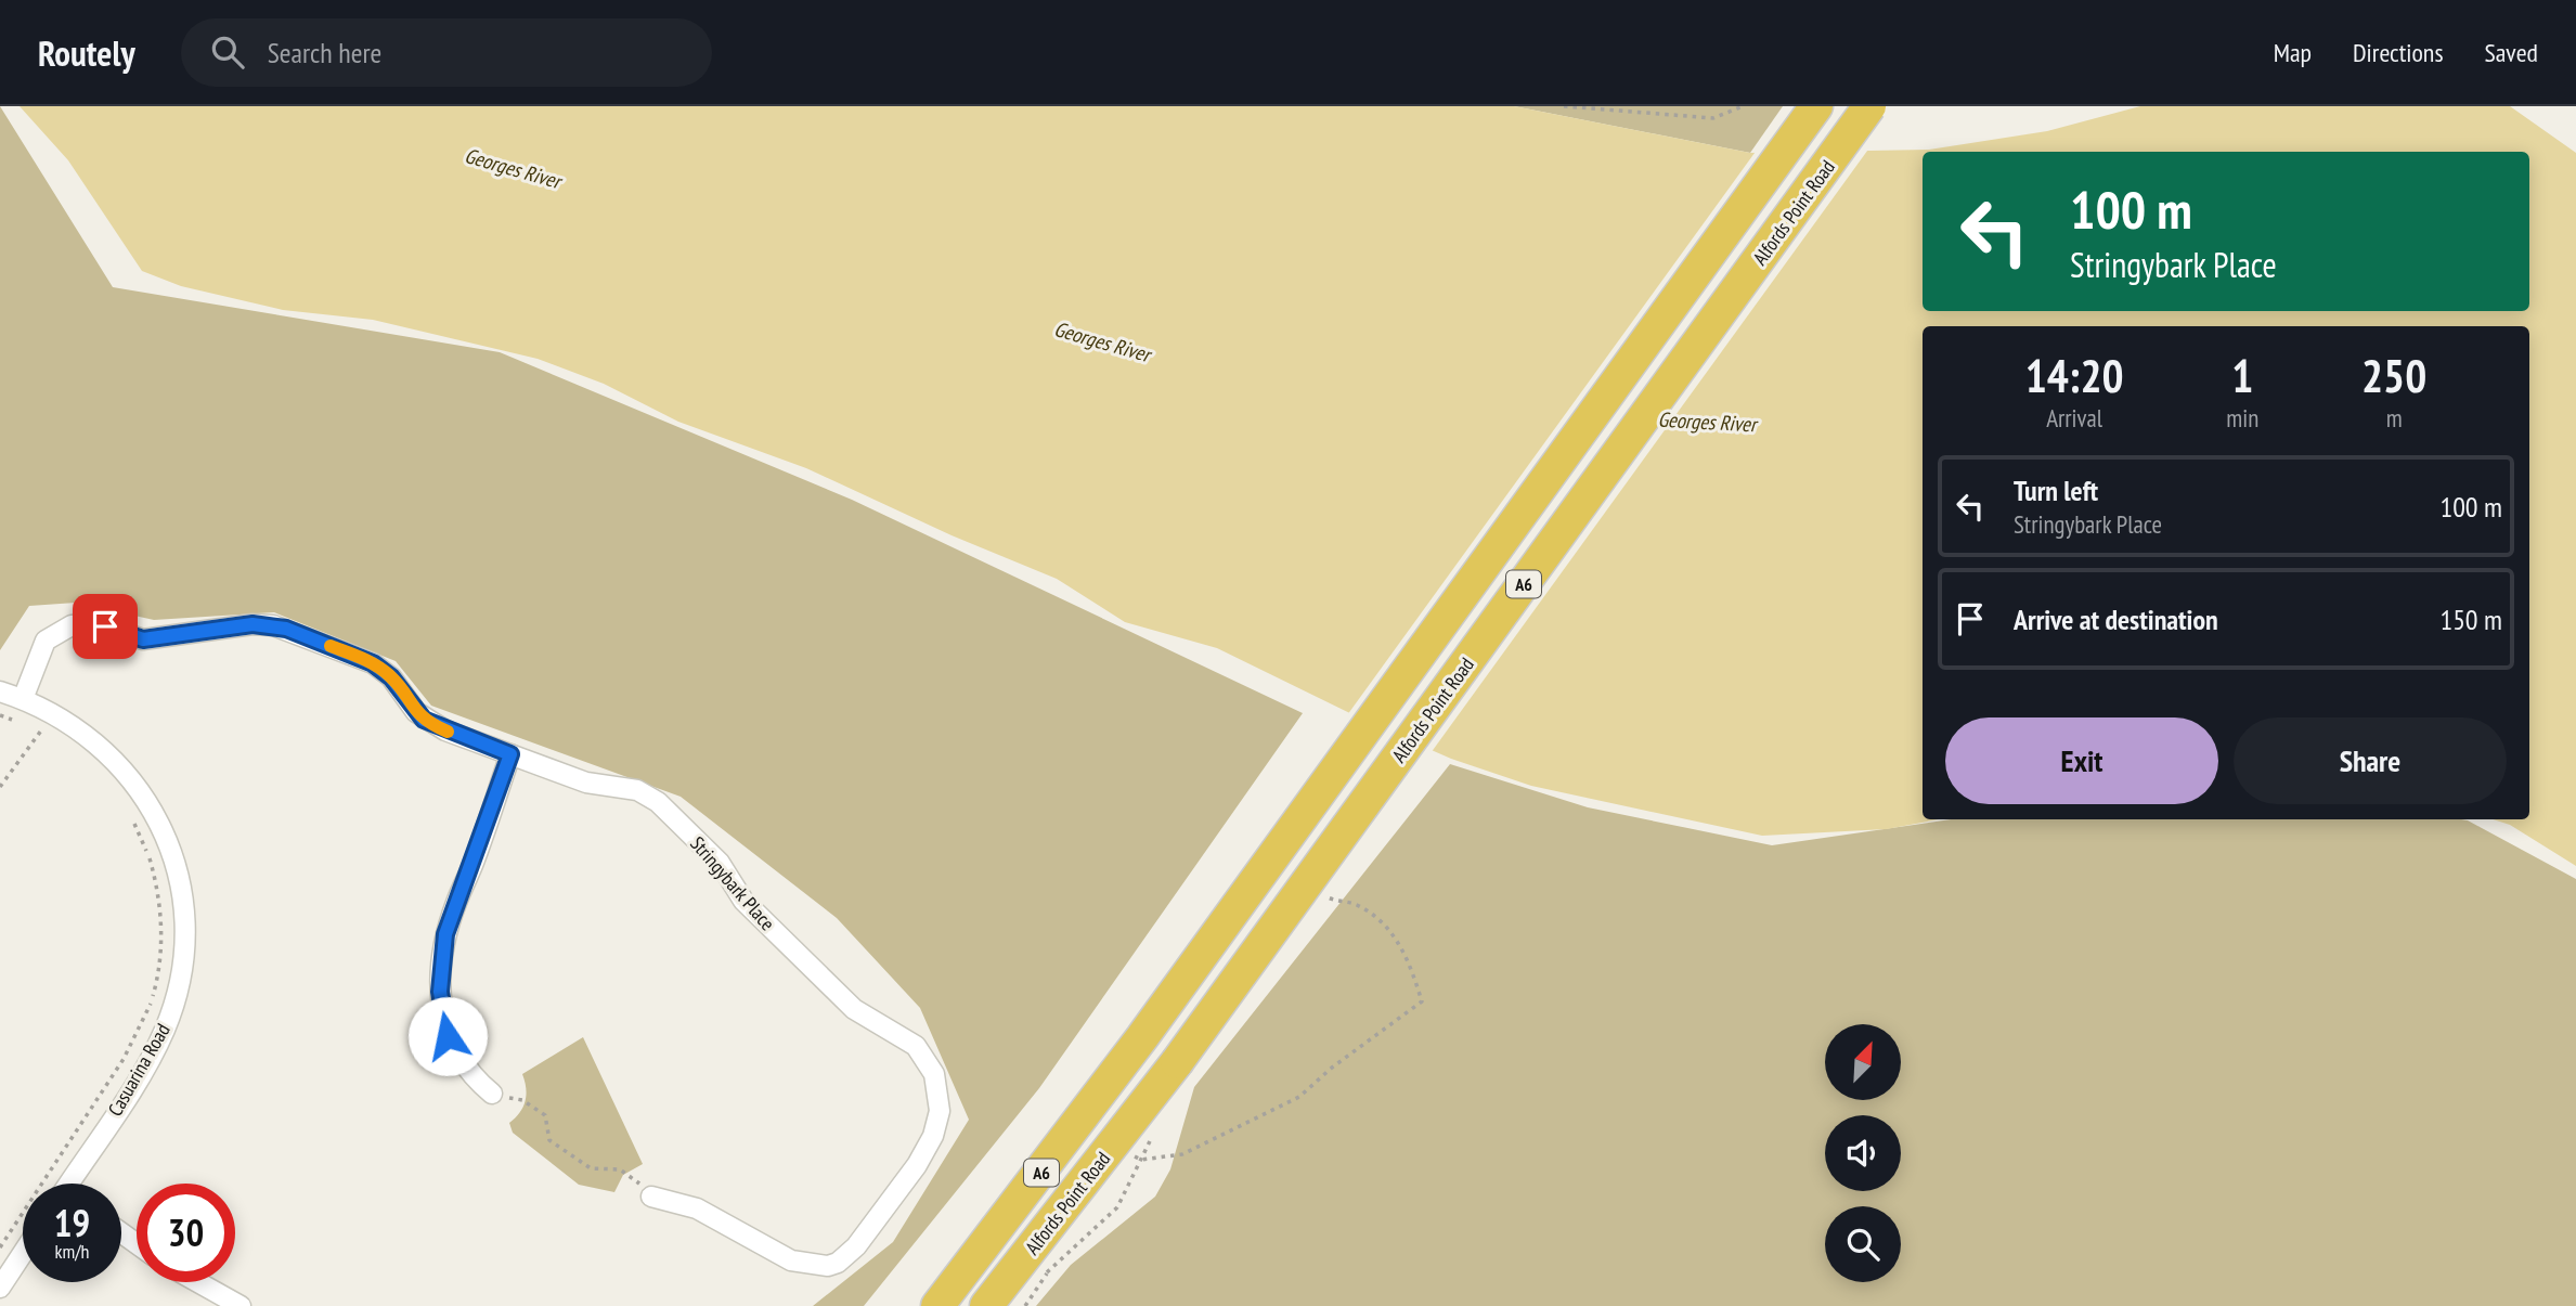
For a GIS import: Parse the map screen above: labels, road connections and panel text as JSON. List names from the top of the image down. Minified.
{"streets":{"highway":["Alfords Point Road","A6"],"street":["Stringybark Place","Casuarina Road"]},"crossings":[["Stringybark Place","Casuarina Road"]],"water":["Georges River"],"north":"top right","page":{"header":"Routely","search":"Search here","nav":["Map","Directions","Saved"],"turn":["100 m","Stringybark Place"],"eta":["14:20","Arrival","1","min","250","m"],"list":[{"name":"Turn left","note":"Stringybark Place","value":"100 m"},{"name":"Arrive at destination","value":"150 m"}],"buttons":["Exit","Share"],"speed":"19 km/h","limit":"30"}}
